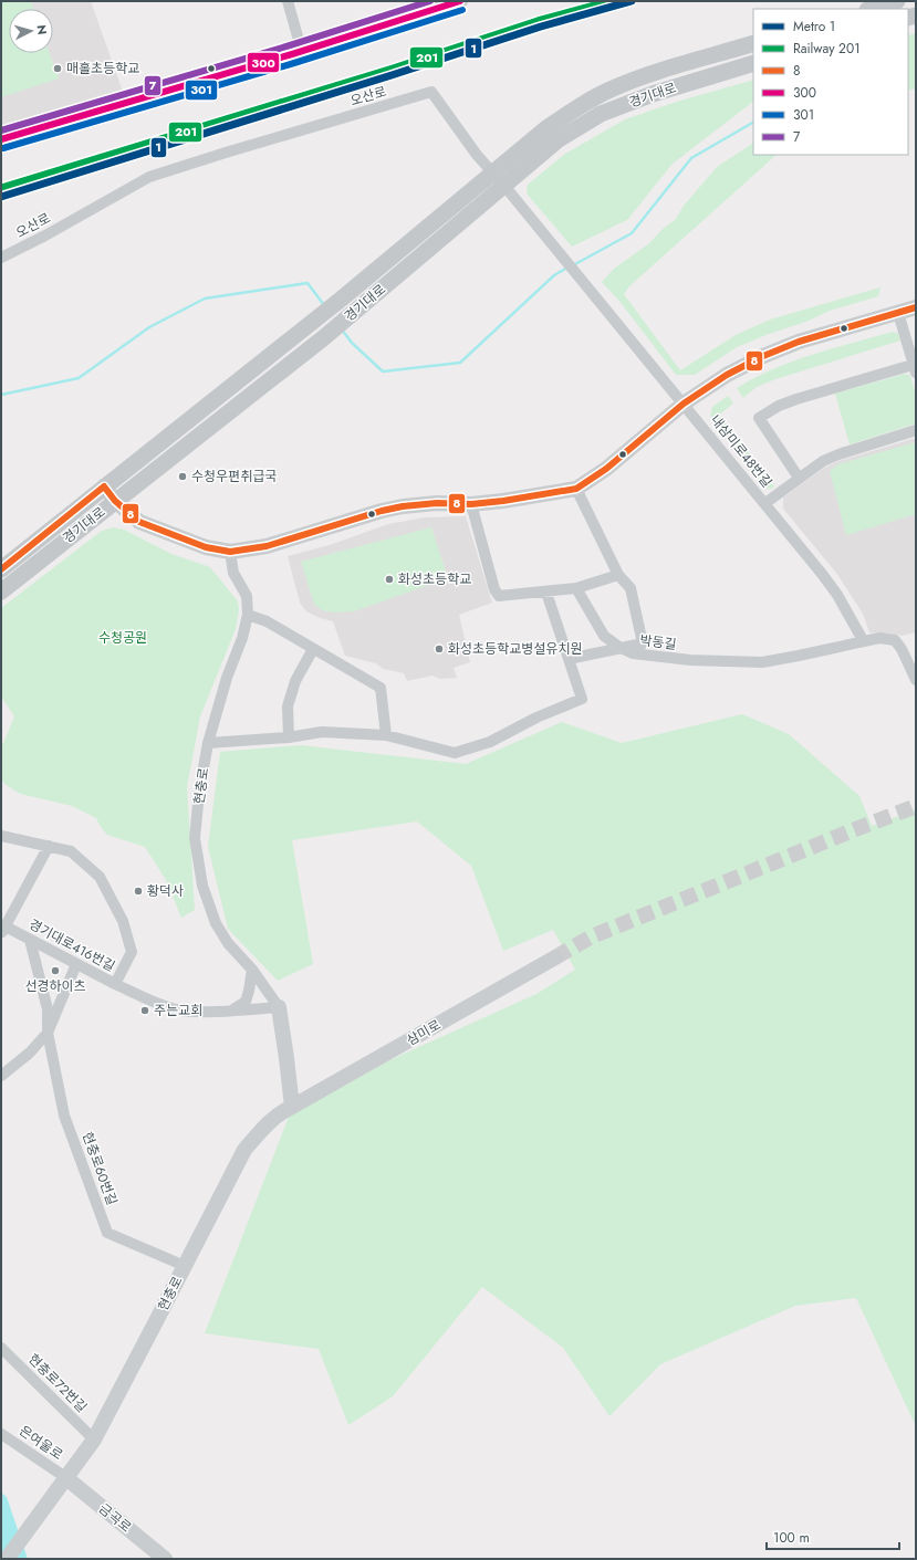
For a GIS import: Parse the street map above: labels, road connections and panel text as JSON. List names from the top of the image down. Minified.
{"streets":{"main road":["경기대로"],"street":["오산로","내삼미로48번길","박동길","현충로","경기대로416번길","삼미로","현충로60번길","현충로72번길","은여울로","금곡로"]},"crossings":[["경기대로","오산로"],["경기대로","내삼미로48번길"],["오산로","내삼미로48번길"],["내삼미로48번길","박동길"],["현충로","삼미로"],["현충로","현충로60번길"],["현충로","현충로72번길"],["현충로","은여울로"],["현충로","금곡로"],["경기대로416번길","현충로60번길"],["은여울로","금곡로"]],"parks":["수청공원"],"places":["매홀초등학교","수청우편취급국","화성초등학교","화성초등학교병설유치원","황덕사","선경하이츠","주는교회"],"lines":["metro line 1","rail line 201","transit line 300","transit line 7","transit line 301","transit line 8"],"legend":["Metro 1","Railway 201","8","300","301","7"],"scale_bar":"100 m","north":"right"}
